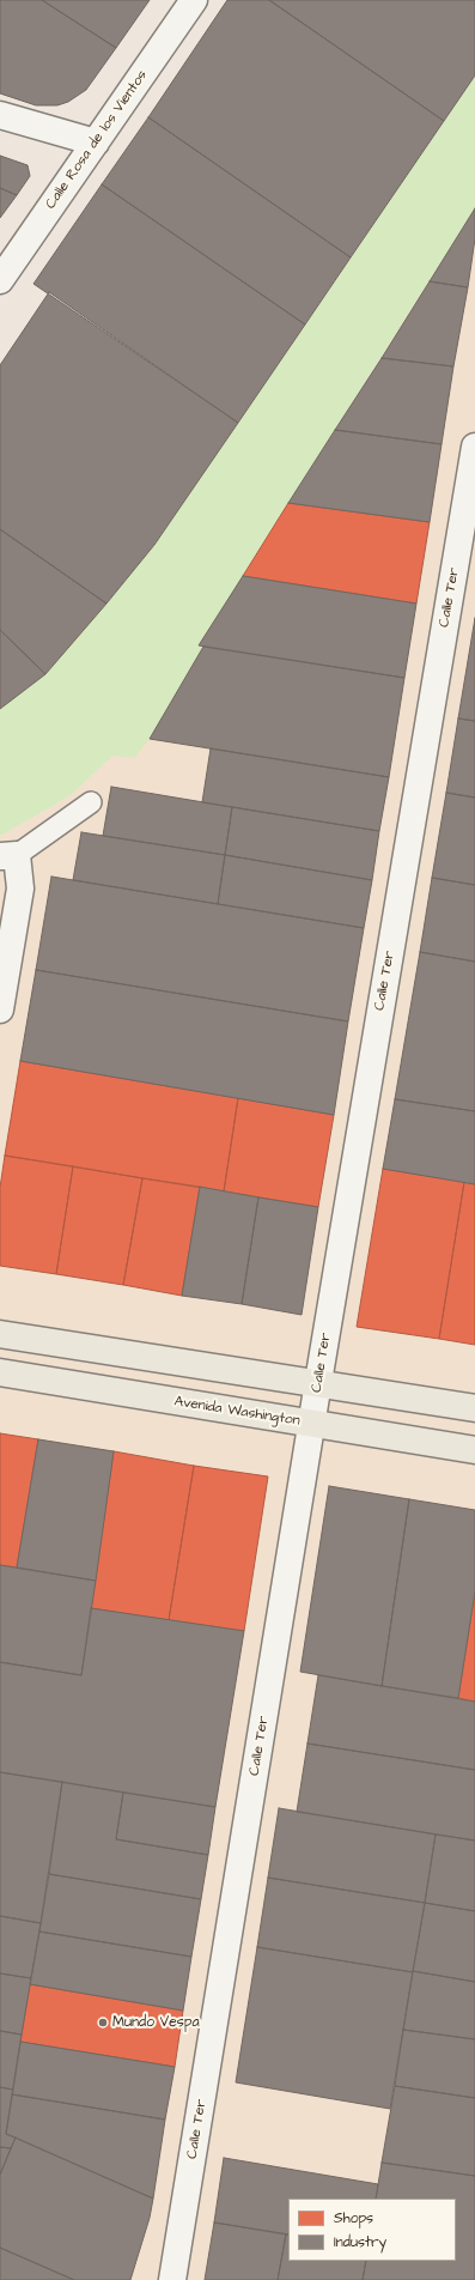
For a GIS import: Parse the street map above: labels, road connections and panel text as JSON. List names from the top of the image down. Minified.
{"streets":{"main road":["Avenida Washington"],"street":["Calle Rosa de los Vientos","Calle Ter"]},"crossings":[["Calle Ter","Avenida Washington"]],"places":["Mundo Vespa"],"legend":["Shops","Industry"]}
